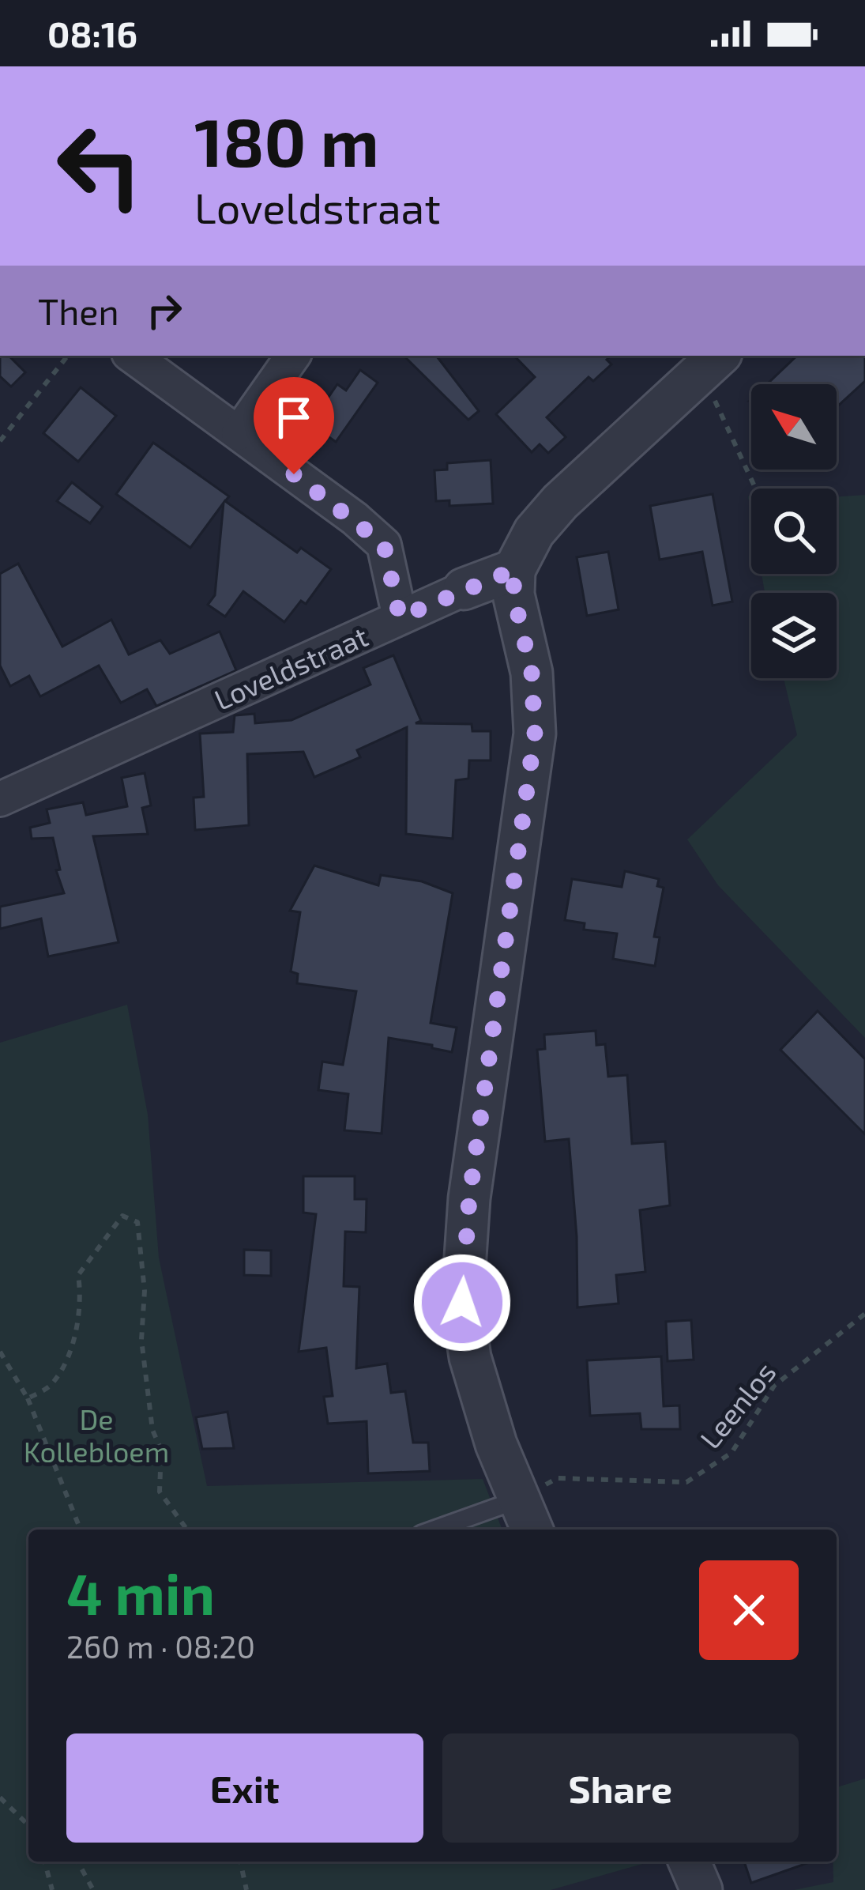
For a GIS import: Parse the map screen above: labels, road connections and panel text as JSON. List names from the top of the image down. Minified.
{"streets":{"street":["Loveldstraat"],"path":["Leenlos"]},"parks":["De Kollebloem"],"north":"top left","page":{"status":"08:16","turn":["180 m","Loveldstraat"],"then":"Then","heading":["4 min","260 m · 08:20"],"buttons":["Exit","Share"]}}
